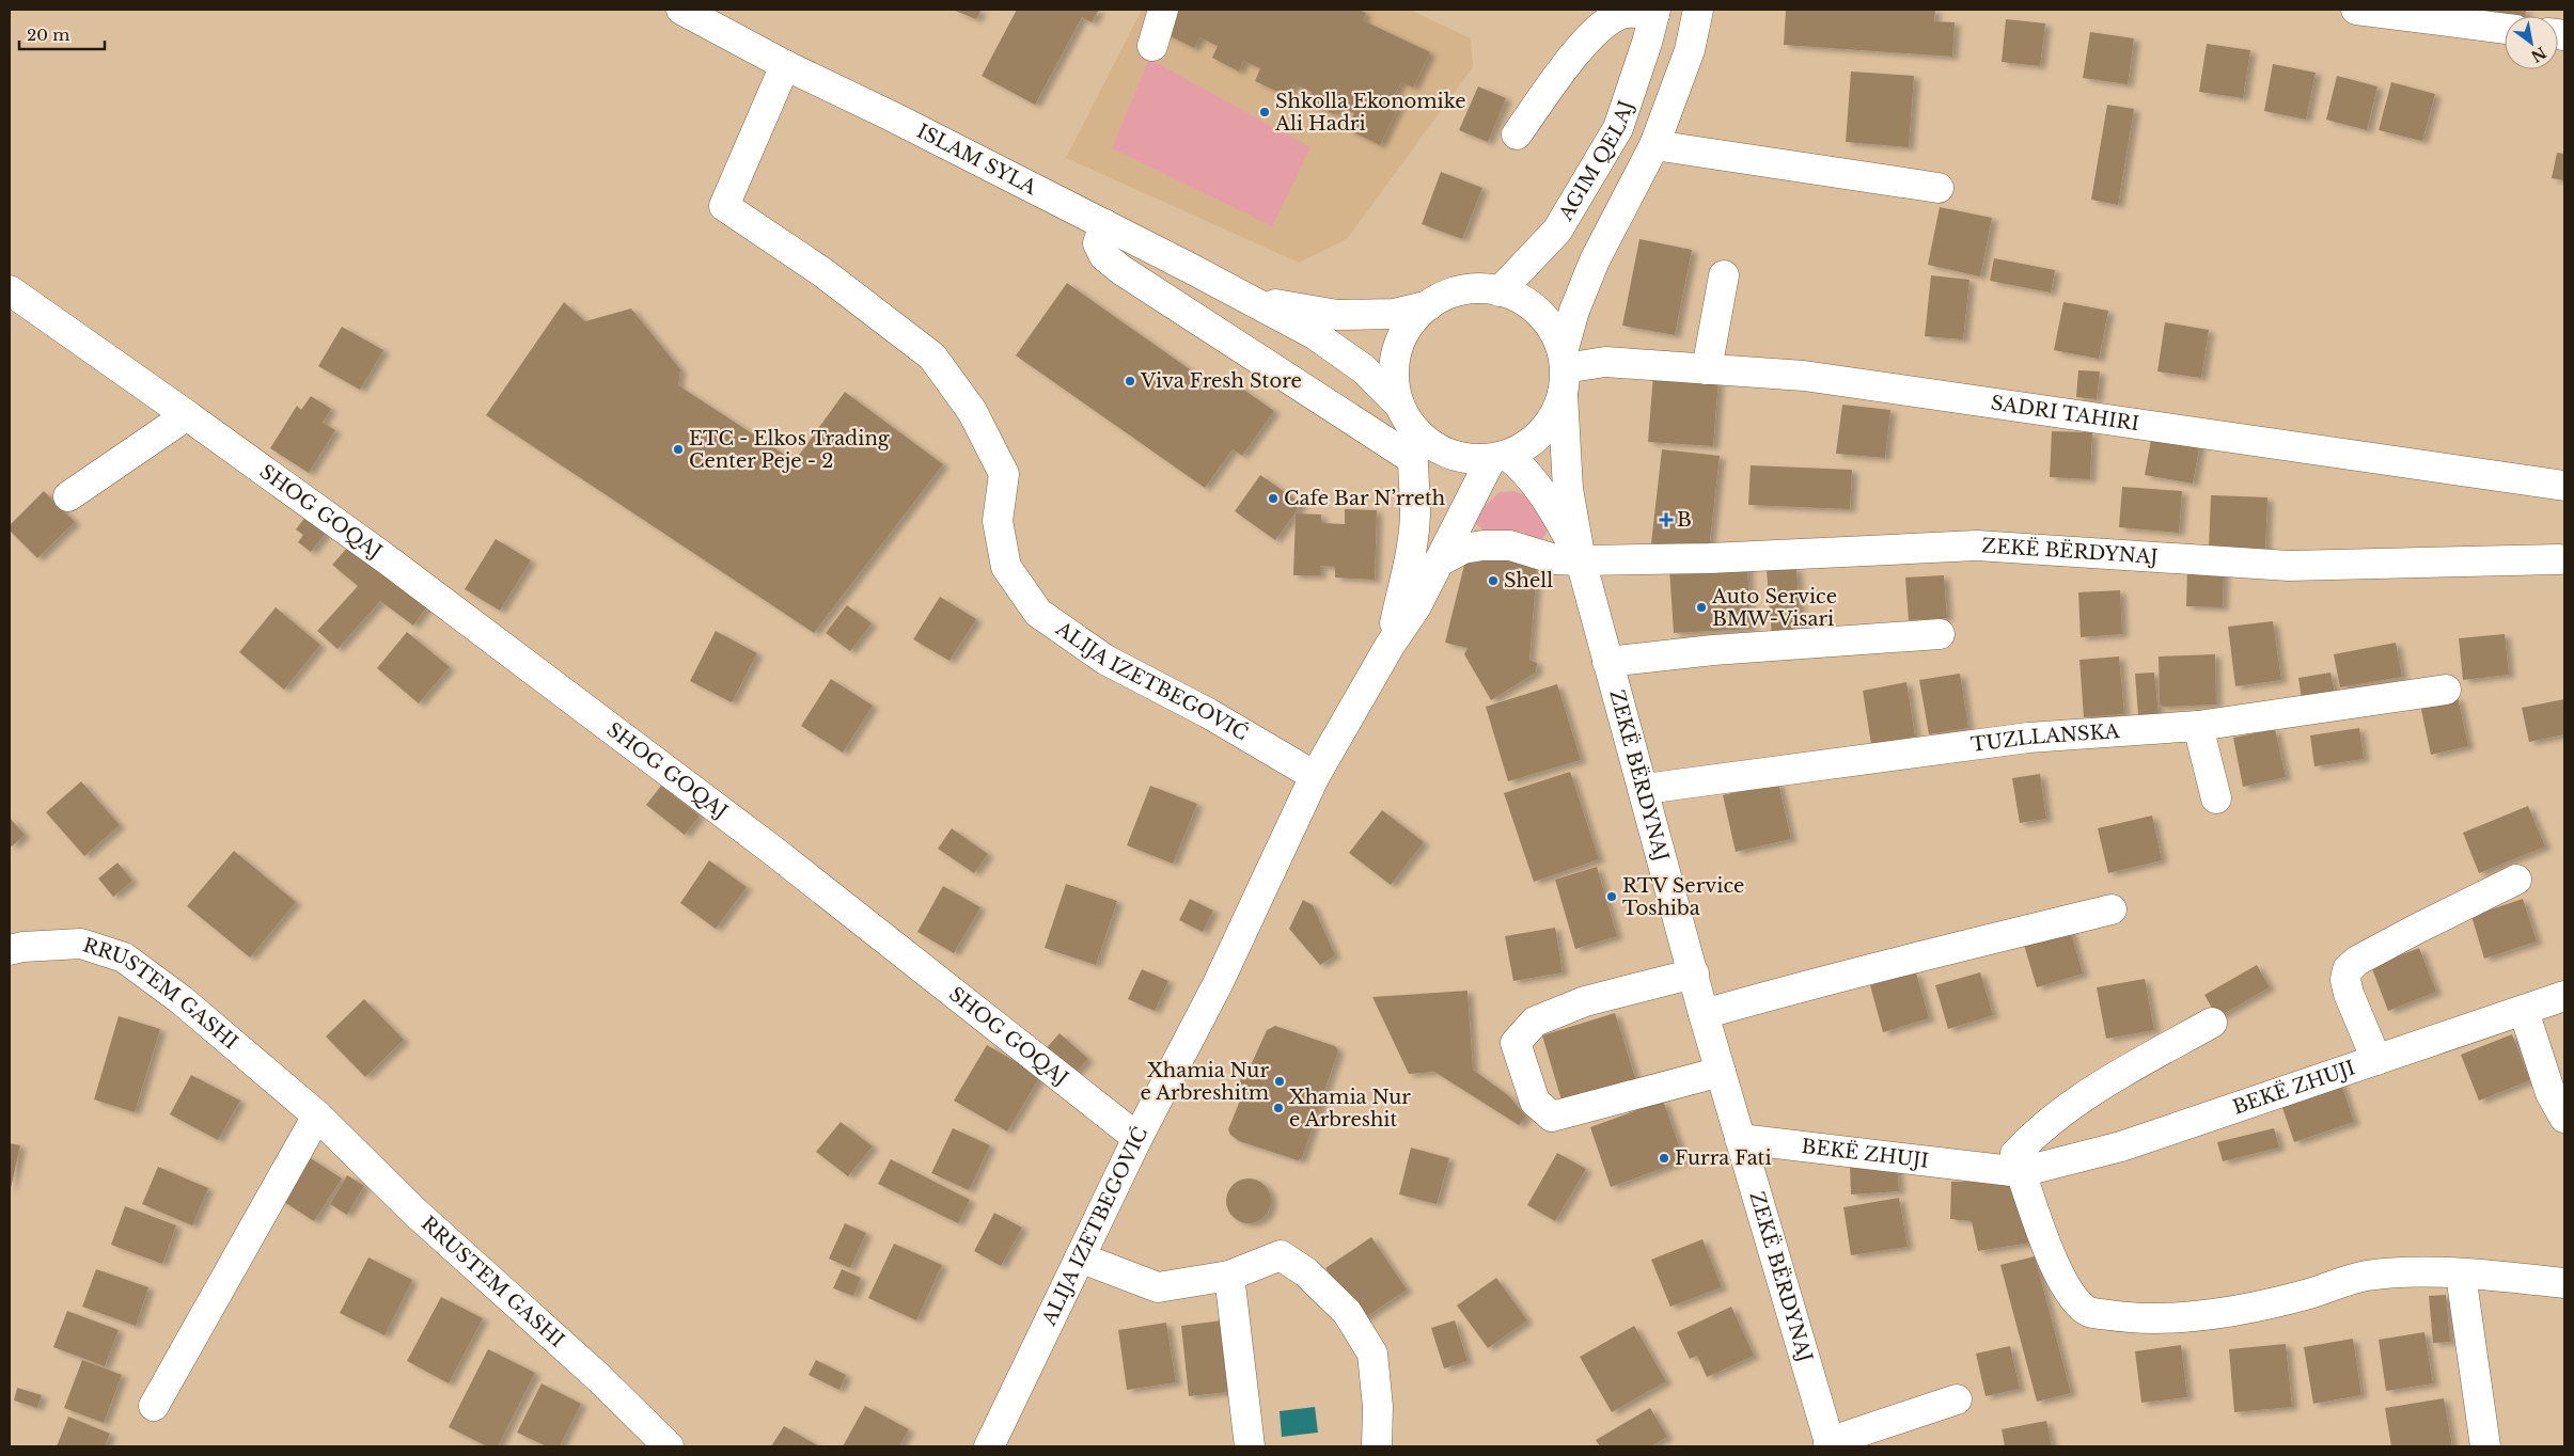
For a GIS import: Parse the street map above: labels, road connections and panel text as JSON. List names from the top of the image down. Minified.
{"streets":{"street":["ISLAM SYLA","AGIM QELAJ","SADRI TAHIRI","SHOG GOQAJ","ZEKË BËRDYNAJ","ALIJA IZETBEGOVIĆ","TUZLLANSKA","RRUSTEM GASHI","BEKË ZHUJI"]},"crossings":[["ISLAM SYLA","AGIM QELAJ"],["ISLAM SYLA","SADRI TAHIRI"],["ISLAM SYLA","ZEKË BËRDYNAJ"],["ISLAM SYLA","ALIJA IZETBEGOVIĆ"],["AGIM QELAJ","SADRI TAHIRI"],["AGIM QELAJ","ZEKË BËRDYNAJ"],["AGIM QELAJ","ALIJA IZETBEGOVIĆ"],["SADRI TAHIRI","ZEKË BËRDYNAJ"],["SADRI TAHIRI","ALIJA IZETBEGOVIĆ"],["SHOG GOQAJ","ALIJA IZETBEGOVIĆ"],["ZEKË BËRDYNAJ","ALIJA IZETBEGOVIĆ"],["ZEKË BËRDYNAJ","TUZLLANSKA"],["ZEKË BËRDYNAJ","BEKË ZHUJI"]],"places":{"other":["Shkolla Ekonomike Ali Hadri","Viva Fresh Store","ETC - Elkos Trading Center Peje - 2","Cafe Bar N’rreth","Shell","Auto Service BMW-Visari","RTV Service Toshiba","Xhamia Nur e Arbreshitm","Xhamia Nur e Arbreshit","Furra Fati"],"health":["B"]},"scale_bar":"20 m","north":"bottom right"}
